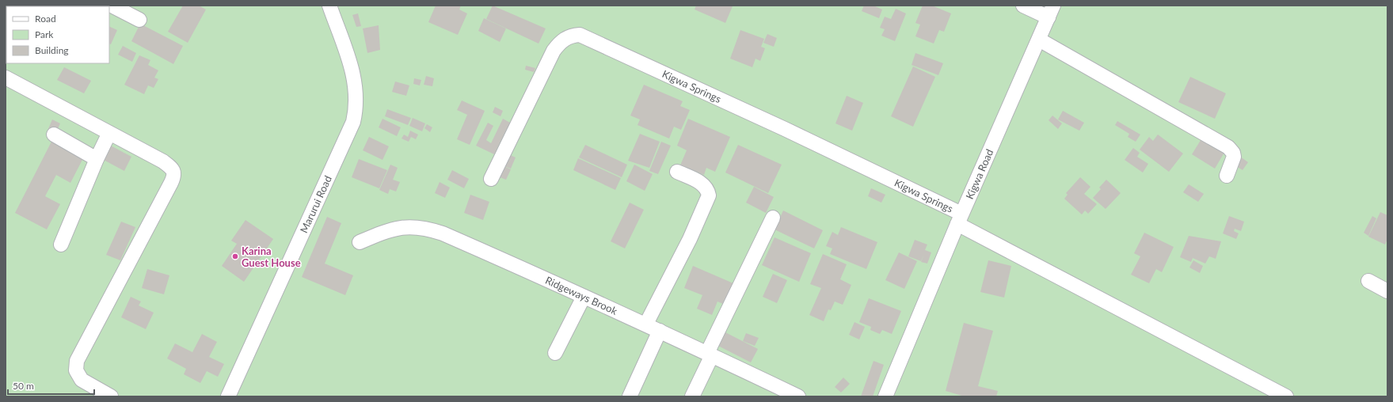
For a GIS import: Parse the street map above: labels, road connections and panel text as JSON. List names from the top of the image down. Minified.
{"streets":{"street":["Kigwa Springs","Kigwa Road","Marurui Road","Ridgeways Brook"]},"crossings":[["Kigwa Springs","Kigwa Road"]],"places":["Karina Guest House"],"legend":["Road","Park","Building"],"scale_bar":"50 m"}
